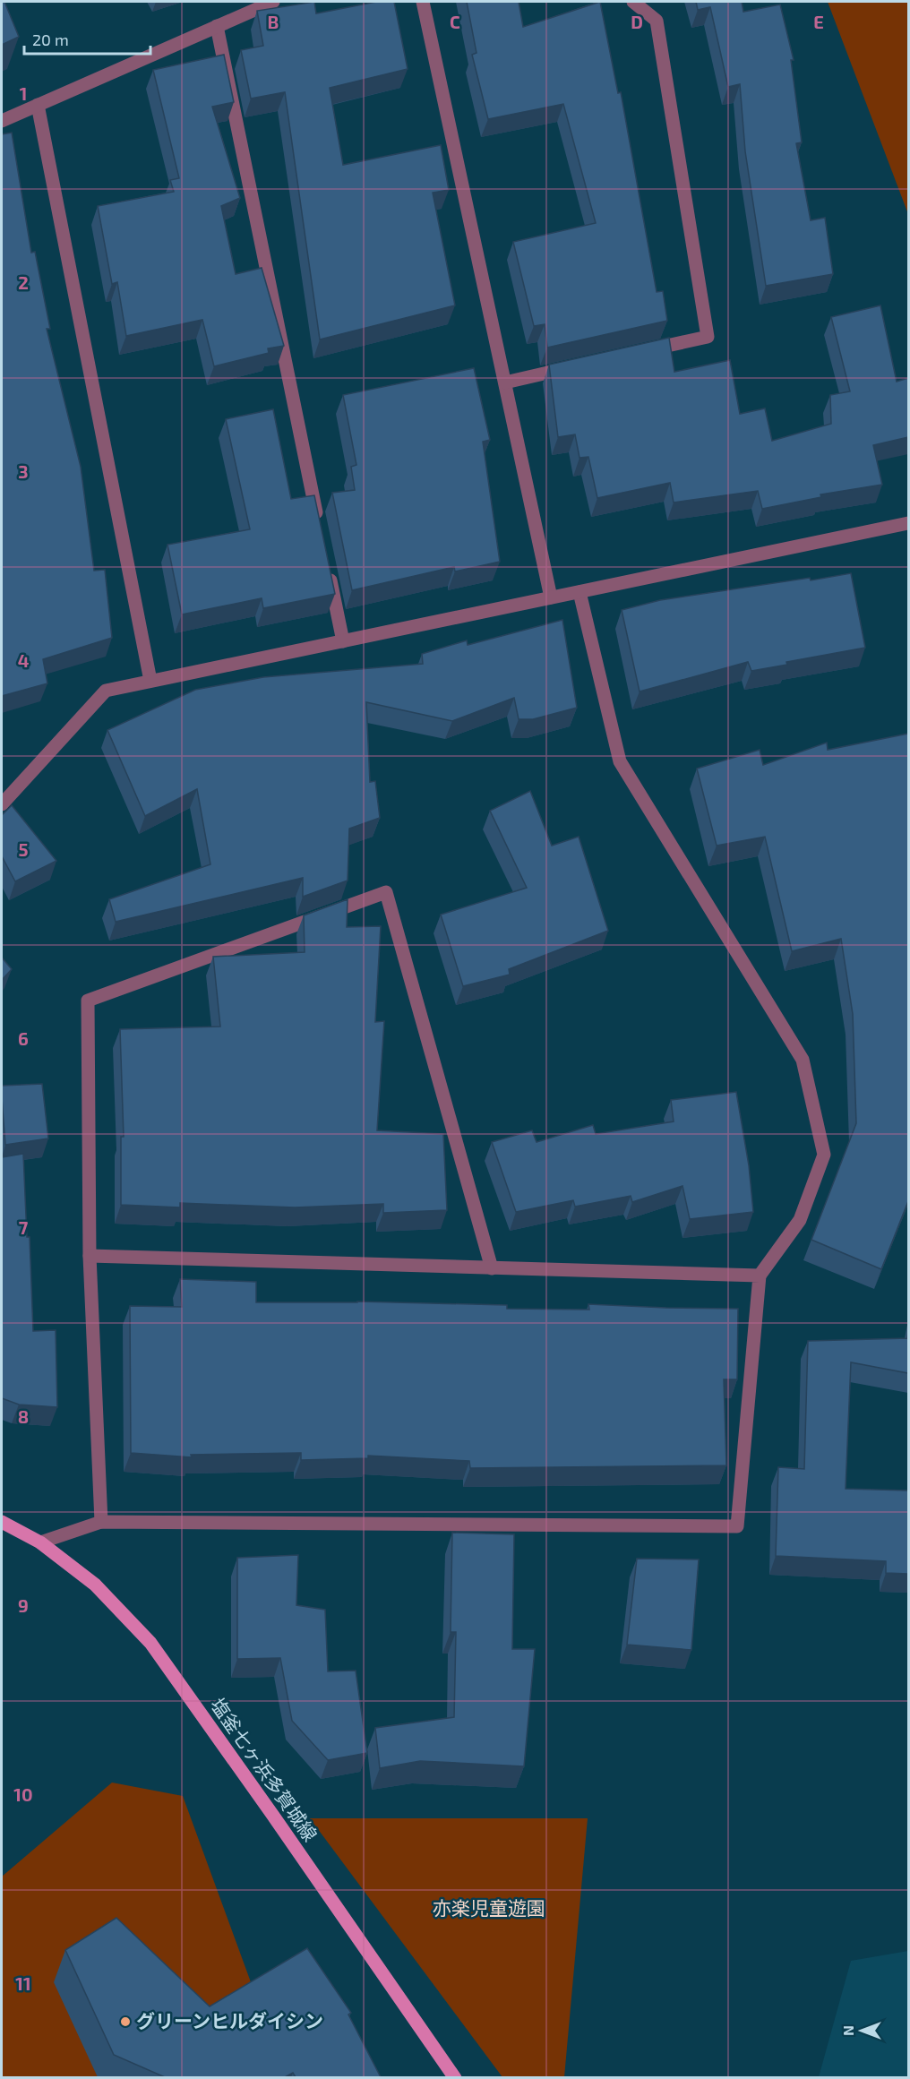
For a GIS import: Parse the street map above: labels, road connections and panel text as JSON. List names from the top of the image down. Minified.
{"streets":{"main road":["塩釜七ヶ浜多賀城線"]},"parks":["亦楽児童遊園"],"places":["グリーンヒルダイシン"],"scale_bar":"20 m","north":"left","grid":{"columns":["B","C","D","E"],"rows":["1","2","3","4","5","6","7","8","9","10","11"]}}
